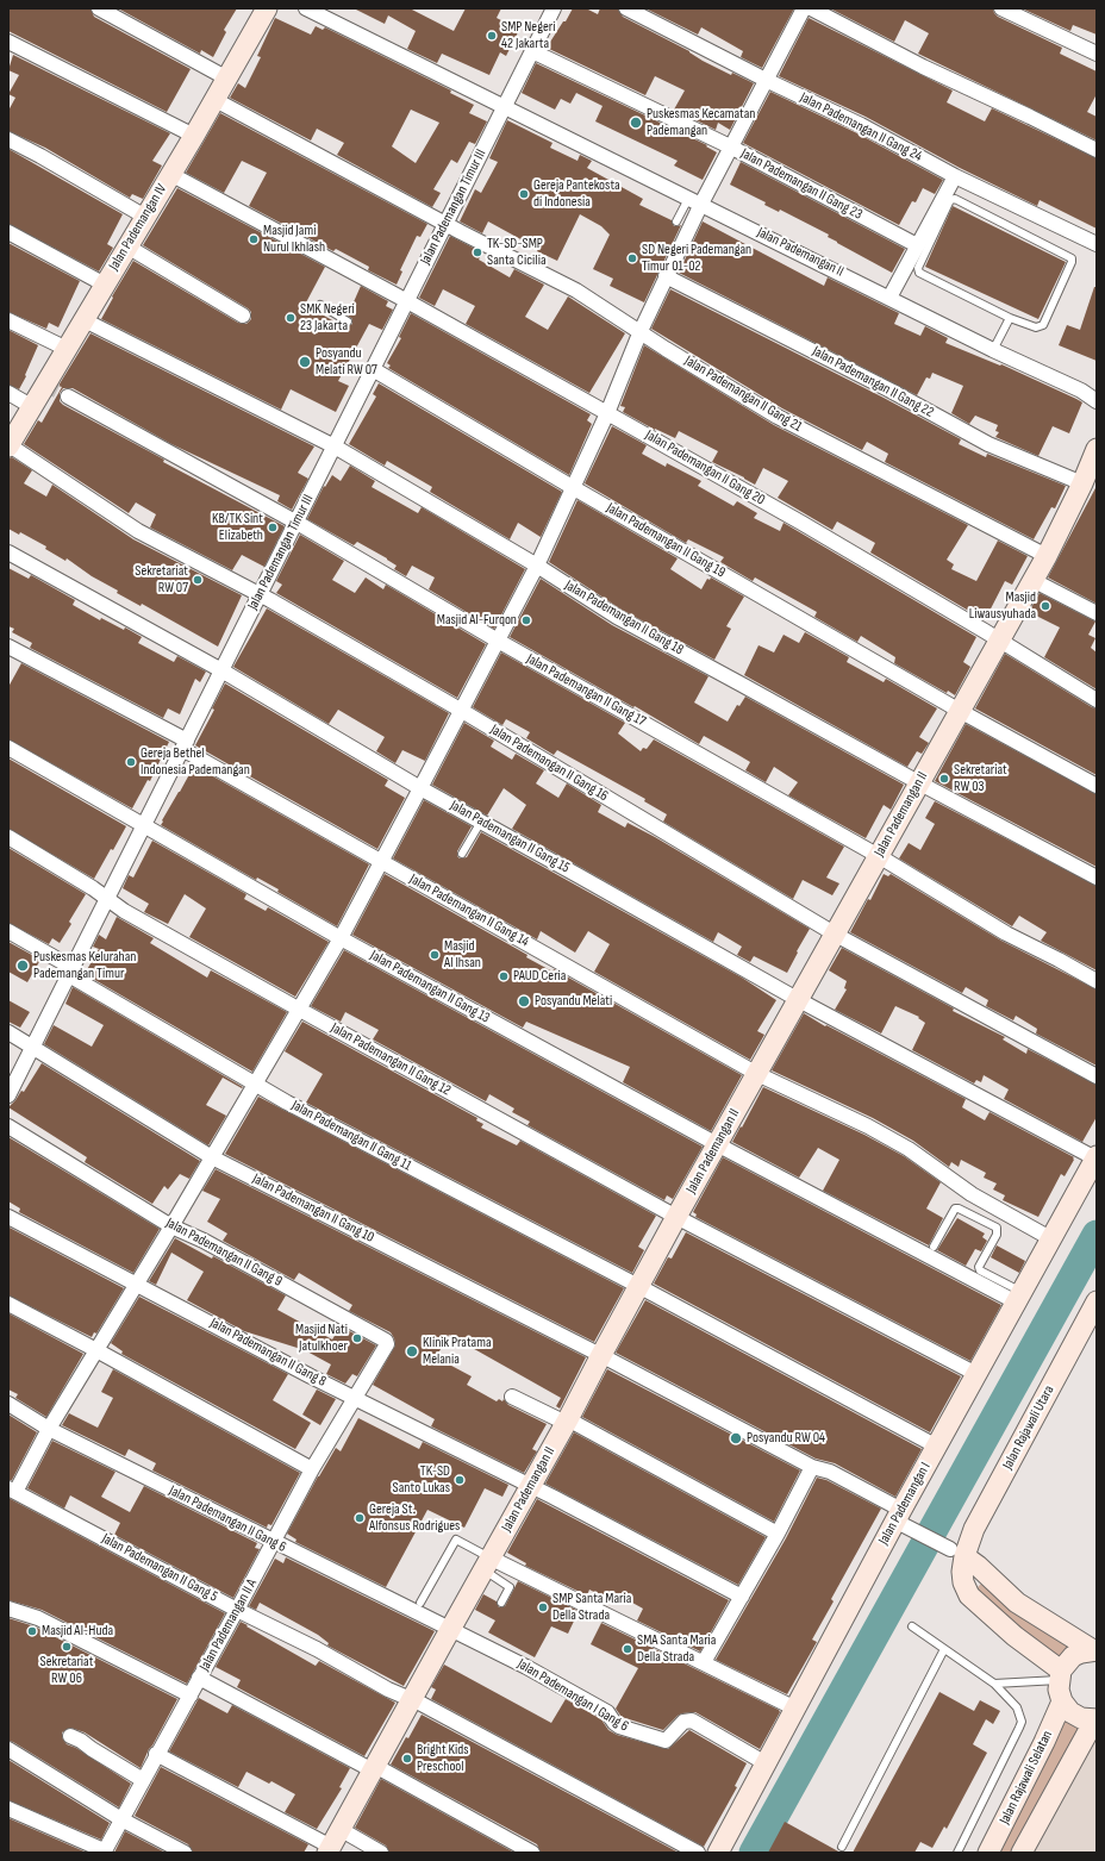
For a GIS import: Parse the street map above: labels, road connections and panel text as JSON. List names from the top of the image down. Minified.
{"streets":{"street":["Jalan Pademangan II Gang 24","Jalan Pademangan II Gang 23","Jalan Pademangan Timur III","Jalan Pademangan IV","Jalan Pademangan II","Jalan Pademangan II Gang 22","Jalan Pademangan II Gang 21","Jalan Pademangan II Gang 20","Jalan Pademangan II Gang 19","Jalan Pademangan II Gang 18","Jalan Pademangan II Gang 17","Jalan Pademangan II Gang 16","Jalan Pademangan II Gang 15","Jalan Pademangan II Gang 14","Jalan Pademangan II Gang 13","Jalan Pademangan II Gang 12","Jalan Pademangan II Gang 11","Jalan Pademangan II Gang 10","Jalan Pademangan II Gang 9","Jalan Pademangan II Gang 8","Jalan Rajawali Utara","Jalan Pademangan I","Jalan Pademangan II Gang 6","Jalan Pademangan II Gang 5","Jalan Pademangan II A","Jalan Pademangan I Gang 6","Jalan Rajawali Selatan"]},"crossings":[["Jalan Pademangan II Gang 23","Jalan Pademangan Timur III"],["Jalan Pademangan Timur III","Jalan Pademangan II Gang 21"],["Jalan Pademangan Timur III","Jalan Pademangan II Gang 20"],["Jalan Pademangan Timur III","Jalan Pademangan II Gang 19"],["Jalan Pademangan Timur III","Jalan Pademangan II Gang 18"],["Jalan Pademangan Timur III","Jalan Pademangan II Gang 17"],["Jalan Pademangan Timur III","Jalan Pademangan II Gang 16"],["Jalan Pademangan Timur III","Jalan Pademangan II Gang 15"],["Jalan Pademangan Timur III","Jalan Pademangan II Gang 14"],["Jalan Pademangan Timur III","Jalan Pademangan II Gang 13"],["Jalan Pademangan Timur III","Jalan Pademangan II Gang 12"],["Jalan Pademangan Timur III","Jalan Pademangan II Gang 11"],["Jalan Pademangan Timur III","Jalan Pademangan II Gang 10"],["Jalan Pademangan IV","Jalan Pademangan II Gang 21"],["Jalan Pademangan IV","Jalan Pademangan II Gang 20"],["Jalan Pademangan IV","Jalan Pademangan II Gang 18"],["Jalan Pademangan IV","Jalan Pademangan II Gang 16"],["Jalan Pademangan II","Jalan Pademangan II Gang 22"],["Jalan Pademangan II","Jalan Pademangan II Gang 21"],["Jalan Pademangan II","Jalan Pademangan II Gang 20"],["Jalan Pademangan II","Jalan Pademangan II Gang 19"],["Jalan Pademangan II","Jalan Pademangan II Gang 18"],["Jalan Pademangan II","Jalan Pademangan II Gang 17"],["Jalan Pademangan II","Jalan Pademangan II Gang 16"],["Jalan Pademangan II","Jalan Pademangan II Gang 15"],["Jalan Pademangan II","Jalan Pademangan II Gang 14"],["Jalan Pademangan II","Jalan Pademangan II Gang 13"],["Jalan Pademangan II","Jalan Pademangan II Gang 12"],["Jalan Pademangan II","Jalan Pademangan II Gang 11"],["Jalan Pademangan II","Jalan Pademangan II Gang 10"],["Jalan Pademangan II","Jalan Pademangan II Gang 8"],["Jalan Pademangan II","Jalan Pademangan II Gang 6"],["Jalan Pademangan II","Jalan Pademangan II Gang 5"],["Jalan Pademangan II","Jalan Pademangan I Gang 6"],["Jalan Pademangan II Gang 15","Jalan Pademangan I"],["Jalan Pademangan II Gang 14","Jalan Pademangan I"],["Jalan Pademangan II Gang 13","Jalan Pademangan I"],["Jalan Pademangan II Gang 12","Jalan Pademangan I"],["Jalan Pademangan II Gang 11","Jalan Pademangan I"],["Jalan Pademangan II Gang 10","Jalan Rajawali Utara"],["Jalan Pademangan II Gang 10","Jalan Pademangan I"],["Jalan Pademangan II Gang 9","Jalan Pademangan II Gang 8"],["Jalan Pademangan II Gang 9","Jalan Pademangan II A"],["Jalan Pademangan II Gang 8","Jalan Pademangan II A"],["Jalan Pademangan I","Jalan Pademangan I Gang 6"],["Jalan Pademangan II Gang 6","Jalan Pademangan II A"],["Jalan Pademangan II Gang 6","Jalan Pademangan I Gang 6"],["Jalan Pademangan II Gang 5","Jalan Pademangan II A"]],"places":["SMP Negeri 42 Jakarta","Puskesmas Kecamatan Pademangan","Gereja Pantekosta di Indonesia","Masjid Jami Nurul Ikhlash","TK-SD-SMP Santa Cicilia","SD Negeri Pademangan Timur 01-02","SMK Negeri 23 Jakarta","Posyandu Melati RW 07","KB/TK Sint Elizabeth","Sekretariat RW 07","Masjid Liwausyuhada","Masjid Al-Furqon","Gereja Bethel Indonesia Pademangan","Sekretariat RW 03","Masjid Al Ihsan","Puskesmas Kelurahan Pademangan Timur","PAUD Ceria","Posyandu Melati","Masjid Nati Jatulkhoer","Klinik Pratama Melania","Posyandu RW 04","TK-SD Santo Lukas","Gereja St. Alfonsus Rodrigues","SMP Santa Maria Della Strada","Masjid Al-Huda","Sekretariat RW 06","SMA Santa Maria Della Strada","Bright Kids Preschool"]}
